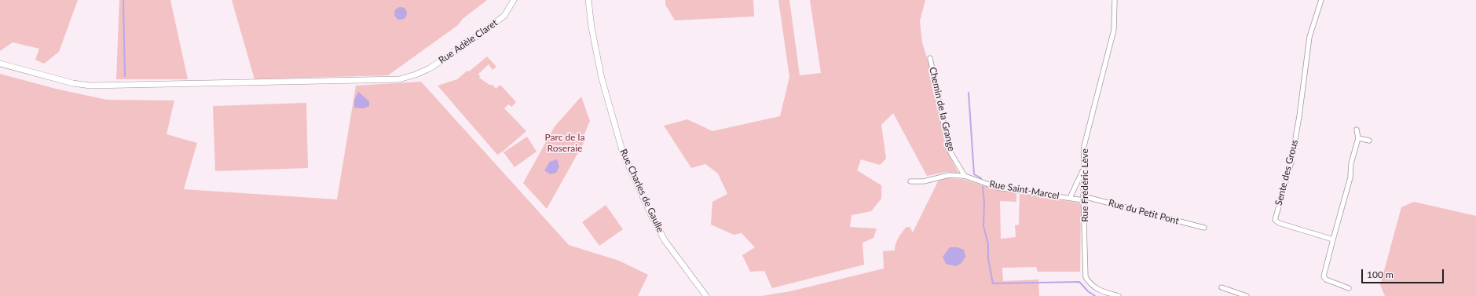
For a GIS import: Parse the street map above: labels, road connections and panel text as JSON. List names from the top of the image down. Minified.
{"streets":{"street":["Rue Adèle Claret","Chemin de la Grange","Sente des Grous","Rue Frédéric Lève","Rue Saint-Marcel","Rue Charles de Gaulle","Rue du Petit Pont"]},"crossings":[["Chemin de la Grange","Rue Saint-Marcel"],["Rue Frédéric Lève","Rue Saint-Marcel"],["Rue Frédéric Lève","Rue du Petit Pont"],["Rue Saint-Marcel","Rue du Petit Pont"]],"parks":["Parc de la Roseraie"],"scale_bar":"100 m"}
